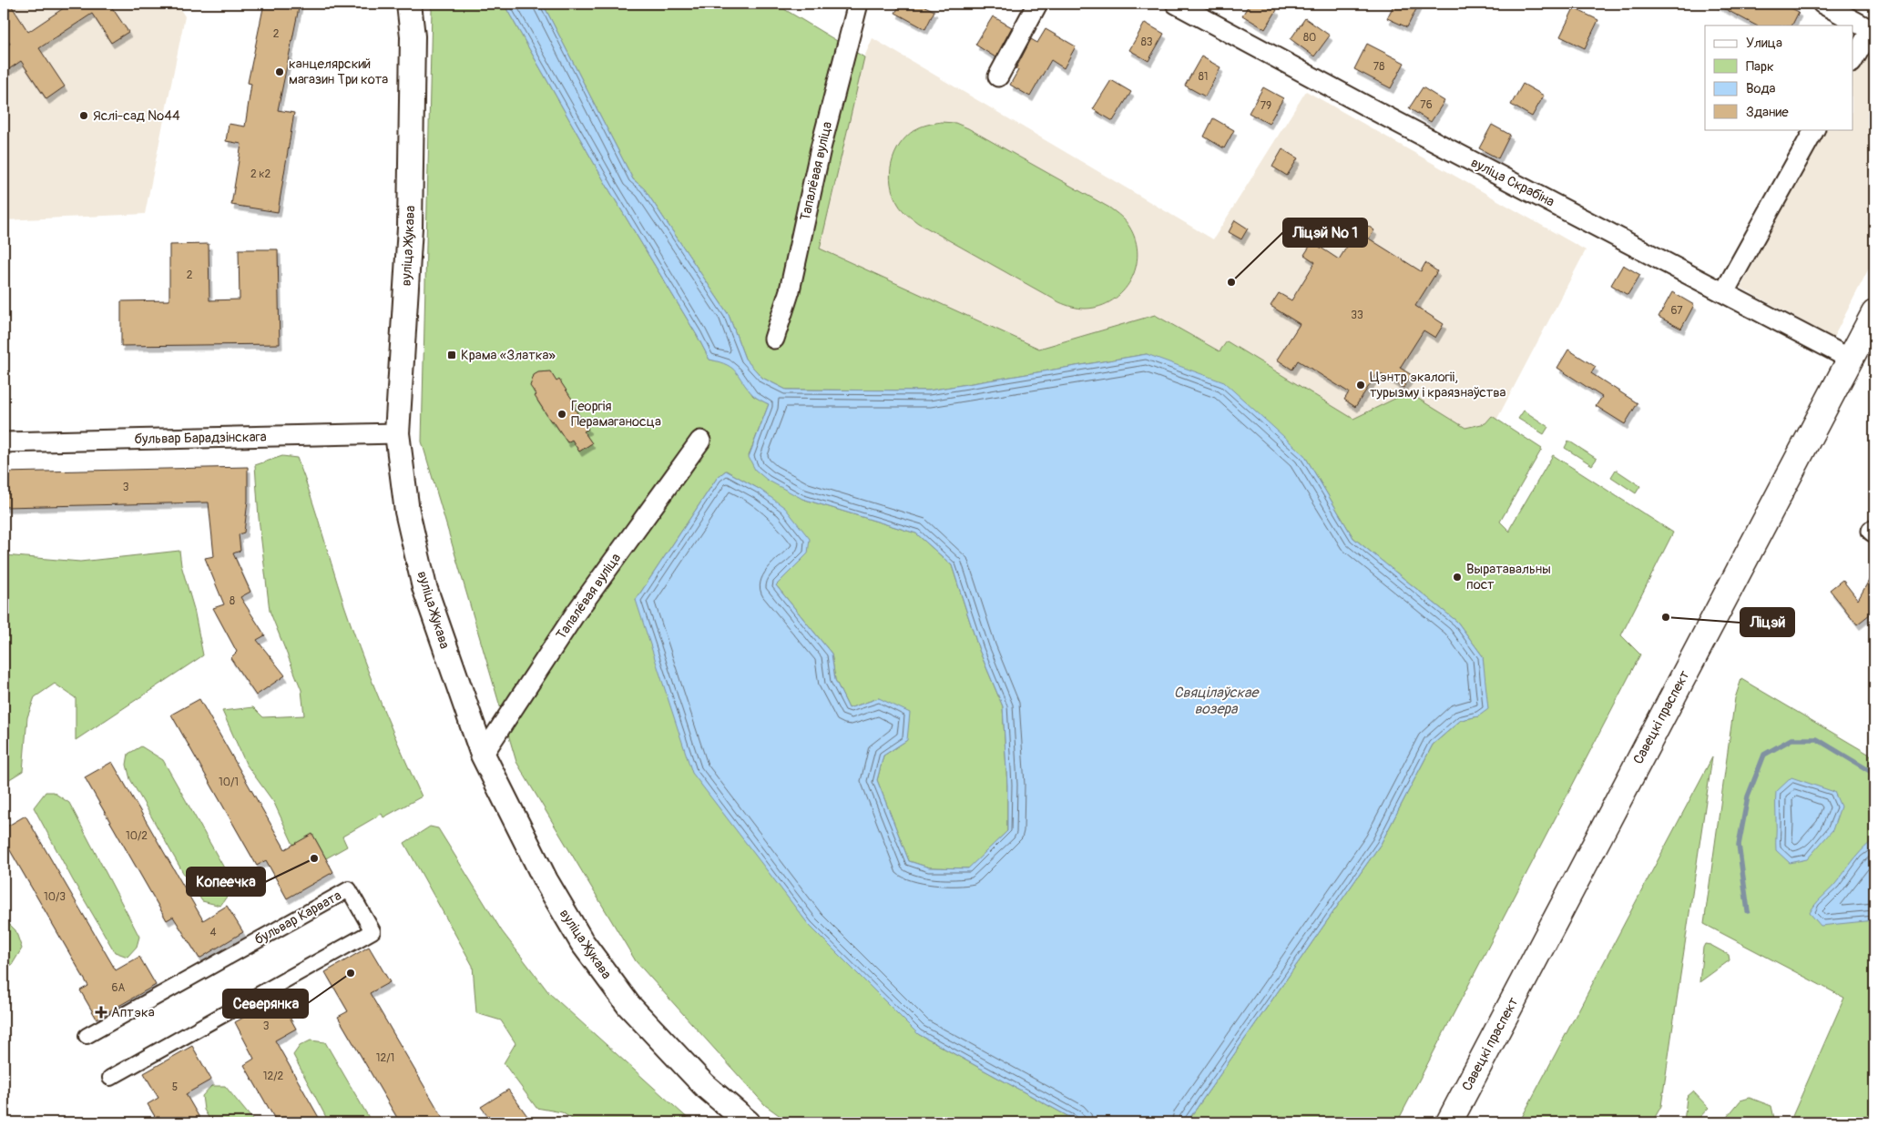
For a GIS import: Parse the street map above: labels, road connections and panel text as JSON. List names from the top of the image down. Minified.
{"streets":{"main road":["Савецкі праспект"],"street":["Тапалёвая вуліца","вуліца Скрабіна","вуліца Жукава","бульвар Барадзінскага","бульвар Карвата"]},"crossings":[["Тапалёвая вуліца","вуліца Жукава"],["вуліца Скрабіна","Савецкі праспект"],["вуліца Жукава","бульвар Барадзінскага"]],"water":["Свяцілаўскае возера"],"places":{"other":["канцелярский магазин Три кота","Яслі-сад №44","Ліцэй № 1","Цэнтр экалогіі, турызму і краязнаўства","Георгія Перамаганосца","Выратавальны пост","Ліцэй","Копеечка","Северянка"],"transit":["Крама «Златка»"],"health":["Аптэка"]},"house_numbers":["2","80","83","78","81","76","79","2 к2","2","67","33","3","8","10/1","10/2","10/3","4","6А","3","12/1","12/2","5"],"legend":["Улица","Парк","Вода","Здание"]}
